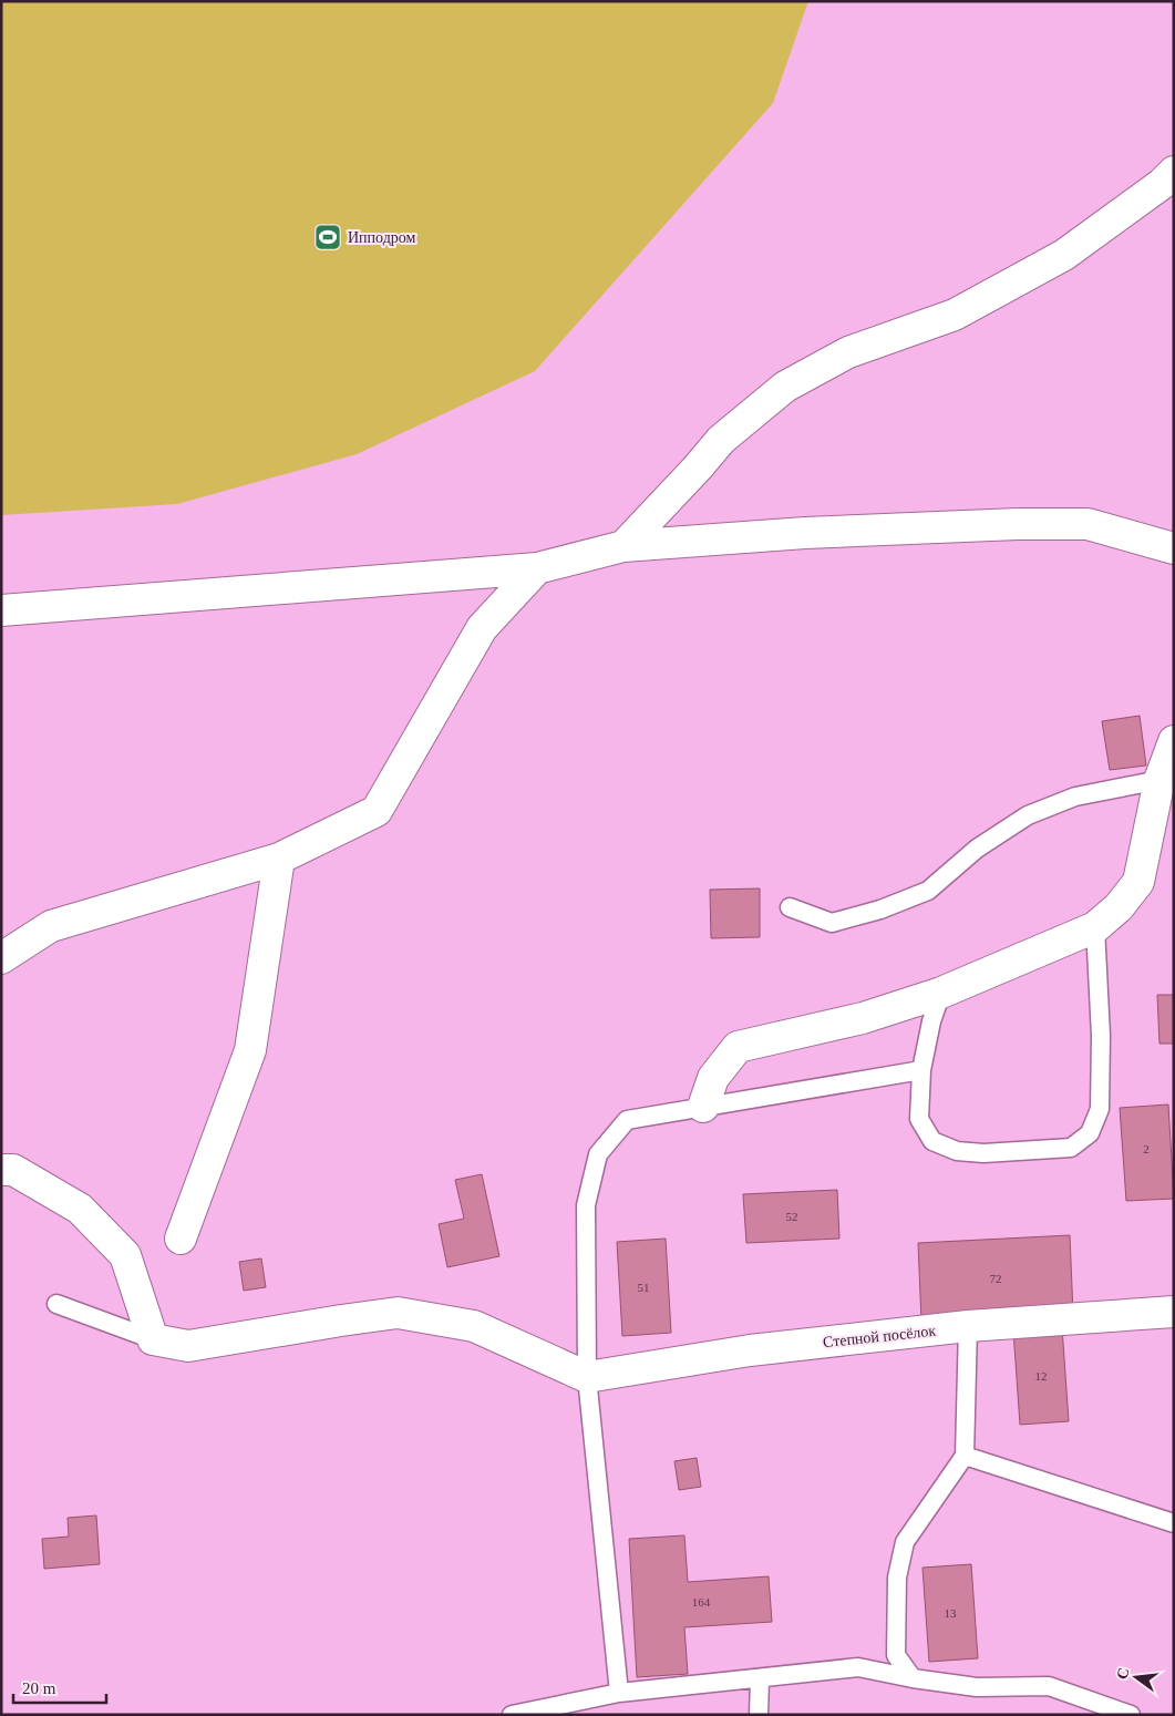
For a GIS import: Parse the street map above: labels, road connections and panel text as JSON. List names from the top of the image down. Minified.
{"streets":{"street":["Степной посёлок"]},"places":{"sports":["Ипподром"]},"house_numbers":["2","52","72","51","12","164","13"],"scale_bar":"20 m","north":"left"}
